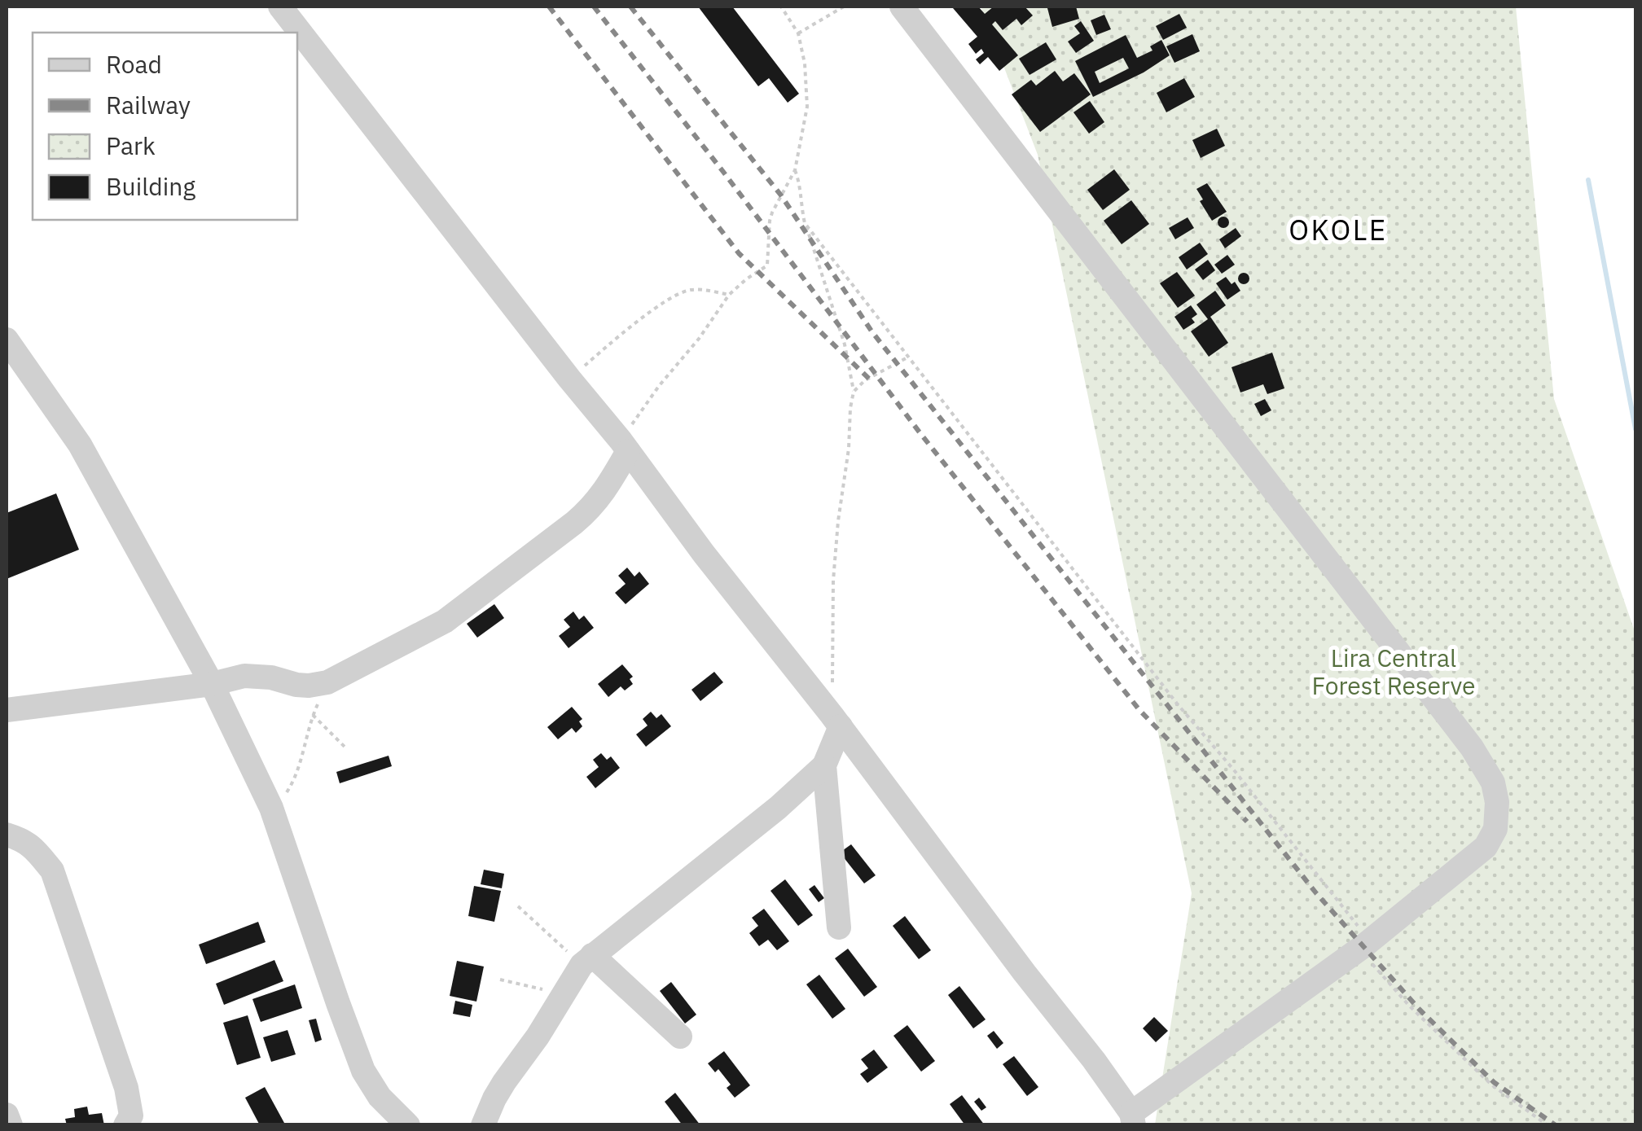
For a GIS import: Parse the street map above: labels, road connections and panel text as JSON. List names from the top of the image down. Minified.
{"districts":["OKOLE"],"parks":["Lira Central Forest Reserve"],"legend":["Road","Railway","Park","Building"]}
